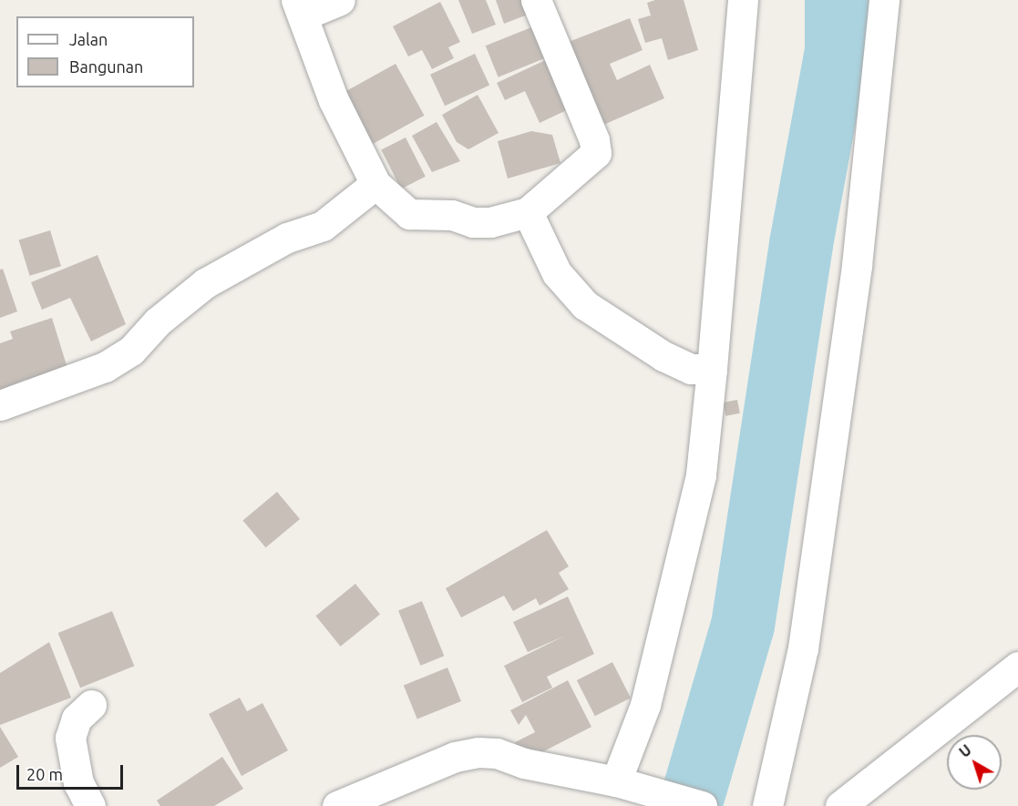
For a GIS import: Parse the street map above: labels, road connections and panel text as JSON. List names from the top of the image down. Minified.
{"legend":["Jalan","Bangunan"],"scale_bar":"20 m","north":"top left"}
